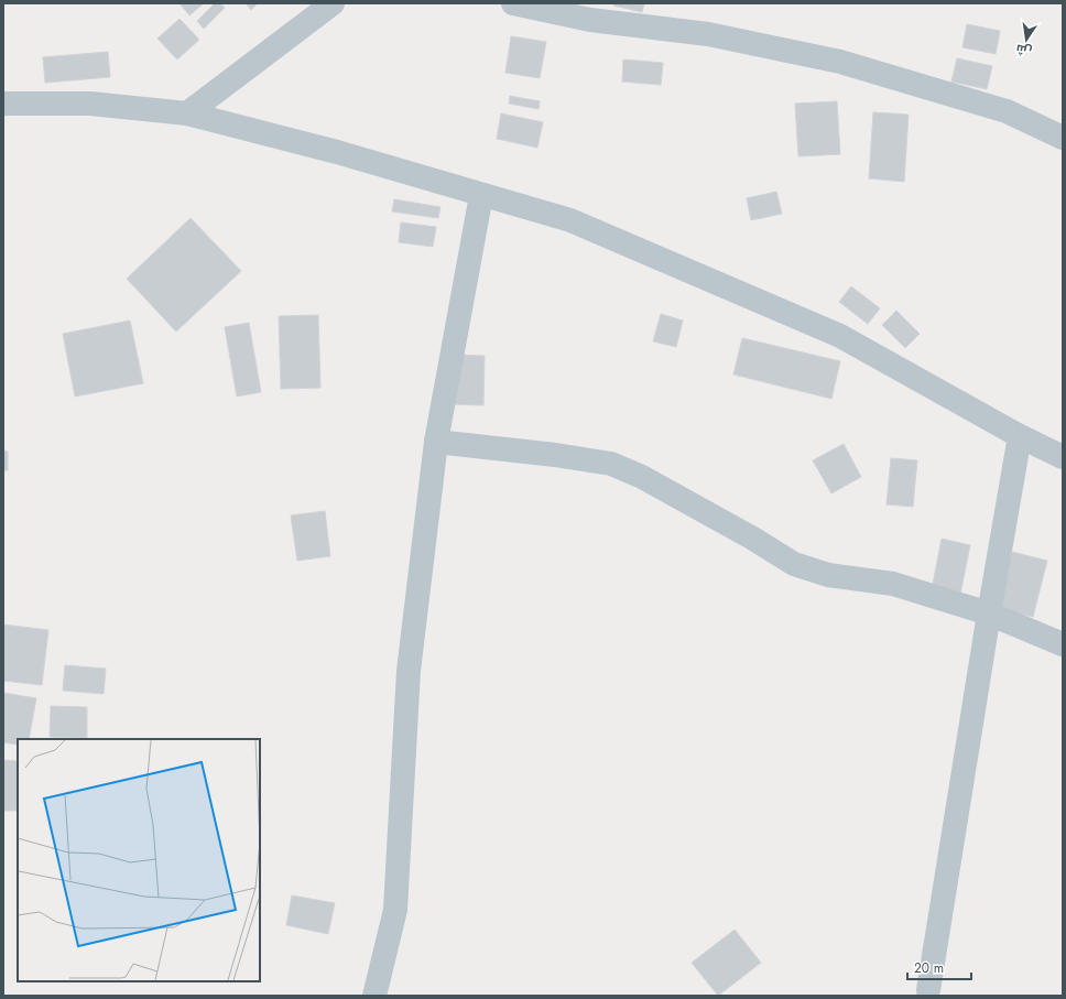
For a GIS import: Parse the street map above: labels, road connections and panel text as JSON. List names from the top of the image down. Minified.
{"scale_bar":"20 m","north":"bottom"}
